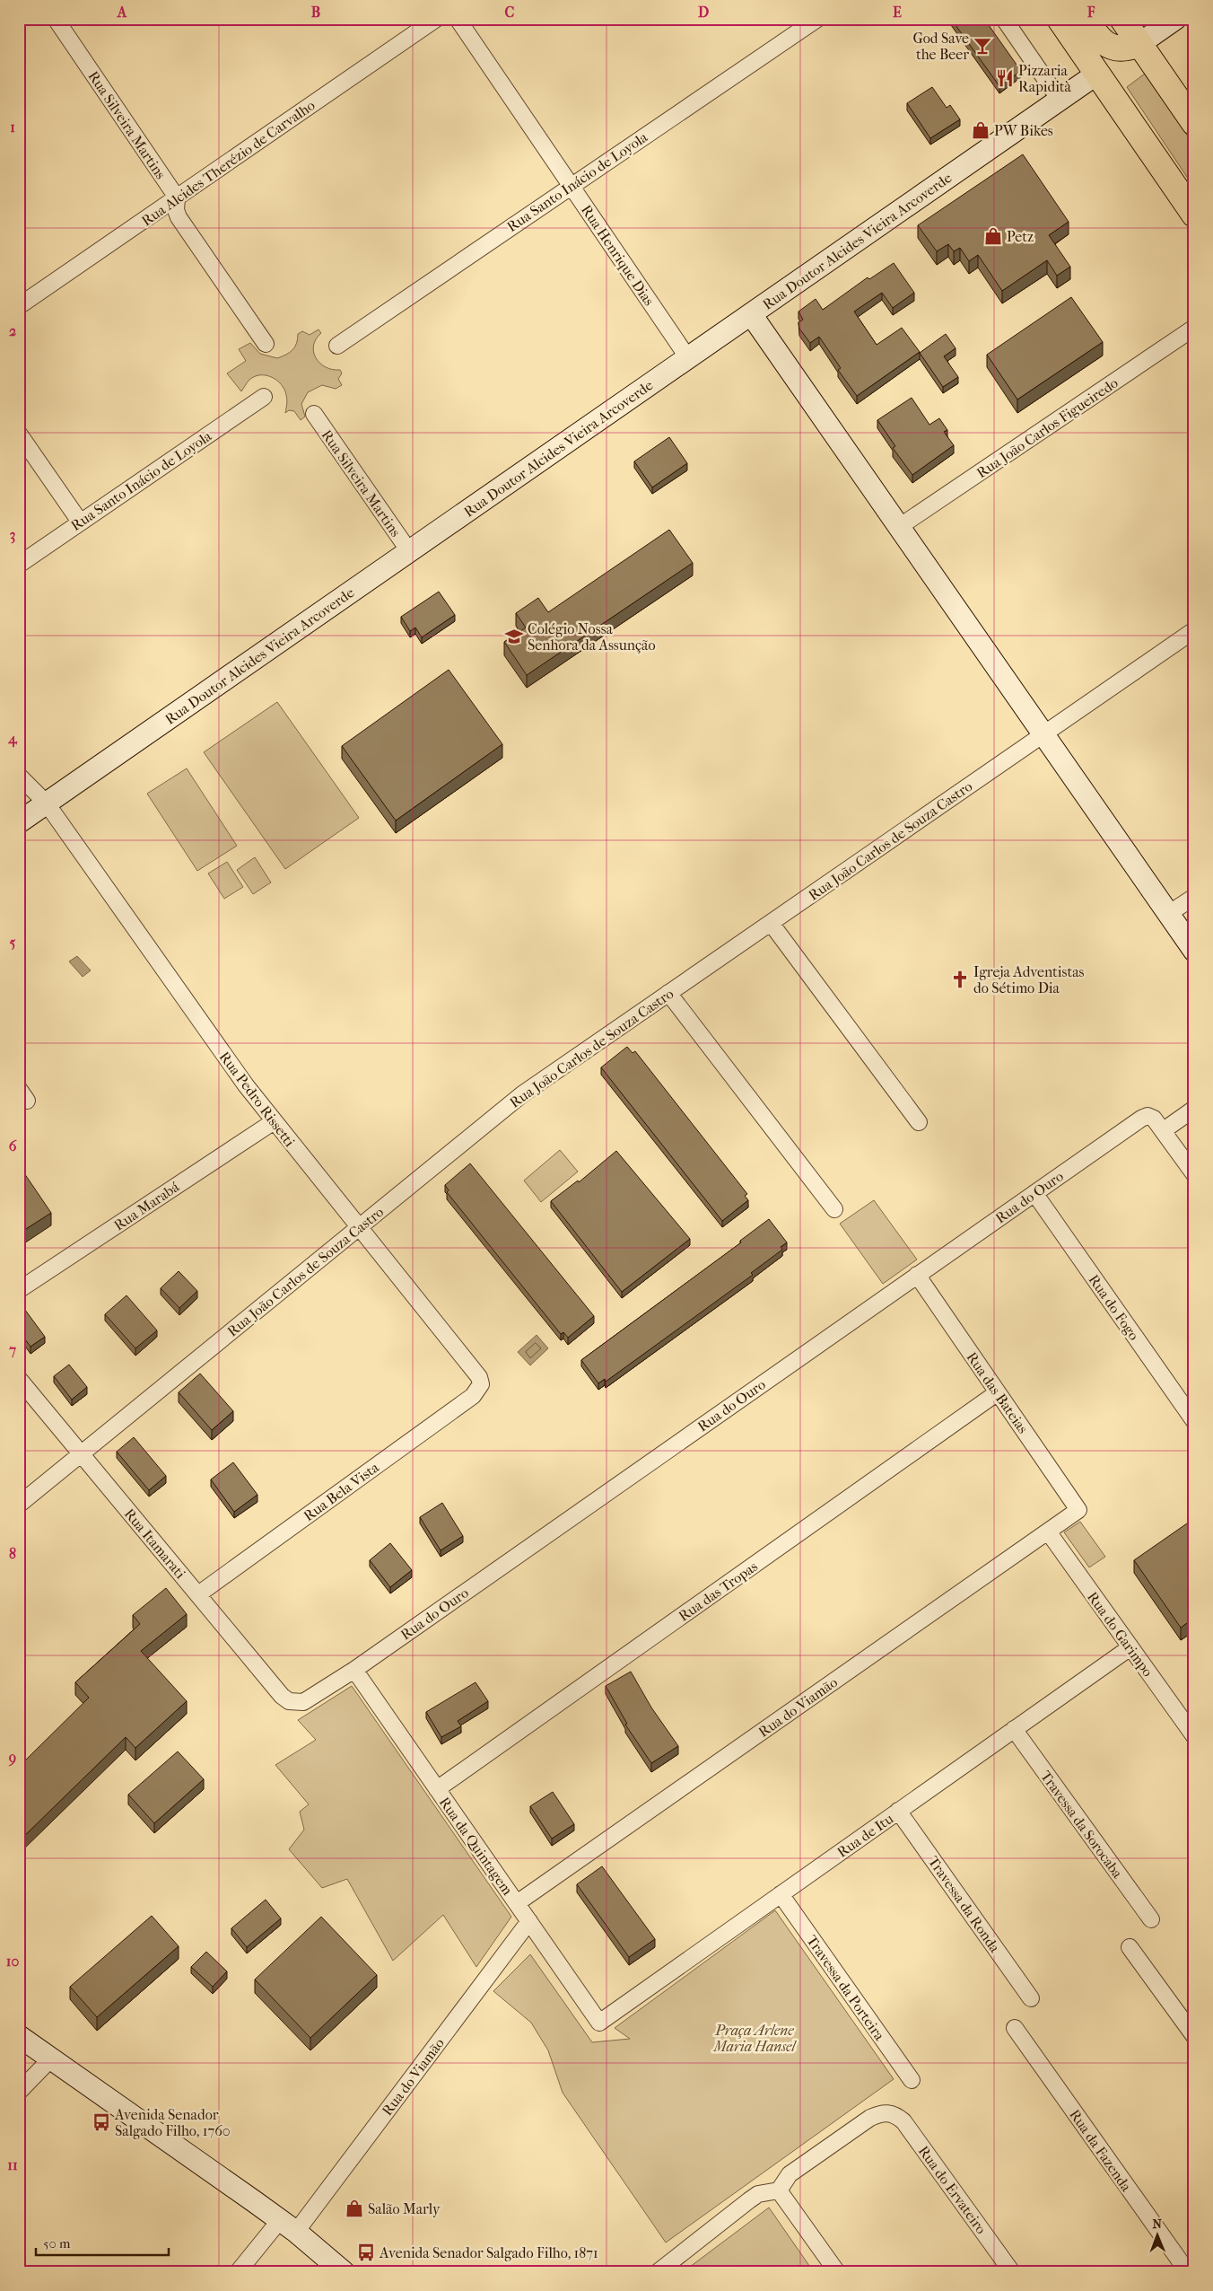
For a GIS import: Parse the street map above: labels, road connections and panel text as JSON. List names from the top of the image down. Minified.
{"streets":{"street":["Rua Silveira Martins","Rua Alcides Therézio de Carvalho","Rua Santo Inácio de Loyola","Rua Doutor Alcides Vieira Arcoverde","Rua Henrique Dias","Rua João Carlos Figueiredo","Rua João Carlos de Souza Castro","Rua Pedro Rissetti","Rua do Ouro","Rua Marabá","Rua do Fogo","Rua das Bateias","Rua Bela Vista","Rua Itamarati","Rua das Tropas","Rua do Garimpo","Rua do Viamão","Travessa da Sorocaba","Rua de Itu","Rua da Quintagem","Travessa da Ronda","Travessa da Porteira","Rua da Fazenda","Rua do Ervateiro"]},"crossings":[["Rua Silveira Martins","Rua Alcides Therézio de Carvalho"],["Rua Silveira Martins","Rua Doutor Alcides Vieira Arcoverde"],["Rua Santo Inácio de Loyola","Rua Henrique Dias"],["Rua Doutor Alcides Vieira Arcoverde","Rua Henrique Dias"],["Rua Doutor Alcides Vieira Arcoverde","Rua Pedro Rissetti"],["Rua João Carlos de Souza Castro","Rua Pedro Rissetti"],["Rua João Carlos de Souza Castro","Rua Itamarati"],["Rua Pedro Rissetti","Rua Marabá"],["Rua Pedro Rissetti","Rua Bela Vista"],["Rua do Ouro","Rua do Fogo"],["Rua do Ouro","Rua das Bateias"],["Rua do Ouro","Rua Itamarati"],["Rua do Ouro","Rua da Quintagem"],["Rua das Bateias","Rua das Tropas"],["Rua das Bateias","Rua do Viamão"],["Rua Bela Vista","Rua Itamarati"],["Rua das Tropas","Rua da Quintagem"],["Rua do Garimpo","Rua do Viamão"],["Rua do Garimpo","Rua de Itu"],["Rua do Viamão","Rua da Quintagem"],["Travessa da Sorocaba","Rua de Itu"],["Rua de Itu","Rua da Quintagem"],["Rua de Itu","Travessa da Ronda"],["Rua de Itu","Travessa da Porteira"]],"parks":["Praça Arlene Maria Hansel"],"places":{"bar":["God Save the Beer"],"restaurant":["Pizzaria Rapidità"],"shop":["PW Bikes","Petz","Salão Marly"],"school or university":["Colégio Nossa Senhora da Assunção"],"church":["Igreja Adventistas do Sétimo Dia"],"bus stop":["Avenida Senador Salgado Filho, 1760","Avenida Senador Salgado Filho, 1871"]},"scale_bar":"50 m","north":"top","grid":{"columns":["A","B","C","D","E","F"],"rows":["1","2","3","4","5","6","7","8","9","10","11"]}}
